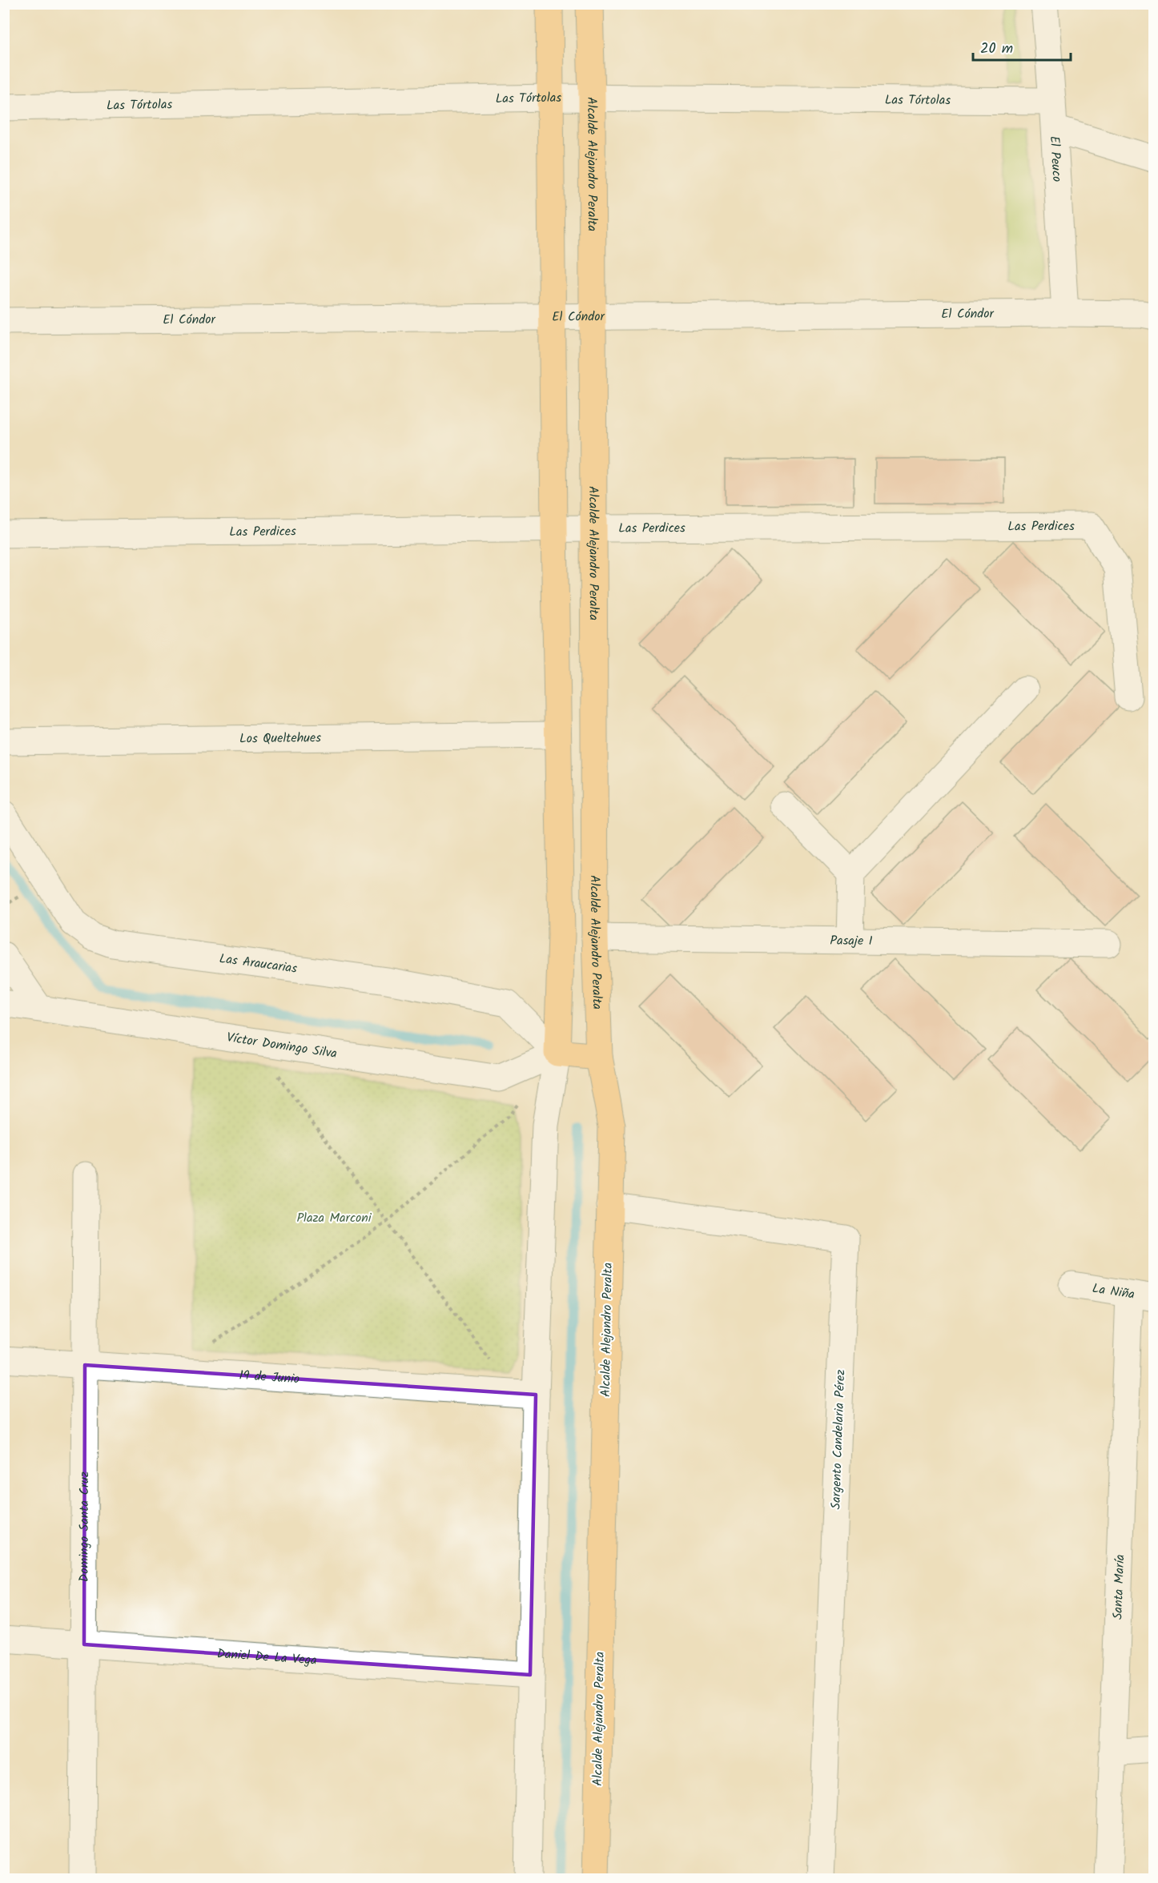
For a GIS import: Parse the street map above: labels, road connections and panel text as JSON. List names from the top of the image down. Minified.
{"streets":{"main road":["Alcalde Alejandro Peralta"],"street":["Las Tórtolas","El Peuco","El Cóndor","Las Perdices","Los Queltehues","Pasaje I","Las Araucarias","Víctor Domingo Silva","La Niña","19 de Junio","Sargento Candelaria Pérez","Domingo Santa Cruz","Santa María","Daniel De La Vega"]},"crossings":[["Las Tórtolas","El Peuco"],["Las Tórtolas","Alcalde Alejandro Peralta"],["El Peuco","El Cóndor"],["Alcalde Alejandro Peralta","El Cóndor"],["Alcalde Alejandro Peralta","Las Perdices"],["Alcalde Alejandro Peralta","Pasaje I"],["Alcalde Alejandro Peralta","Sargento Candelaria Pérez"],["Las Araucarias","Víctor Domingo Silva"],["La Niña","Santa María"],["19 de Junio","Domingo Santa Cruz"],["Domingo Santa Cruz","Daniel De La Vega"]],"parks":["Plaza Marconi"],"scale_bar":"20 m"}
